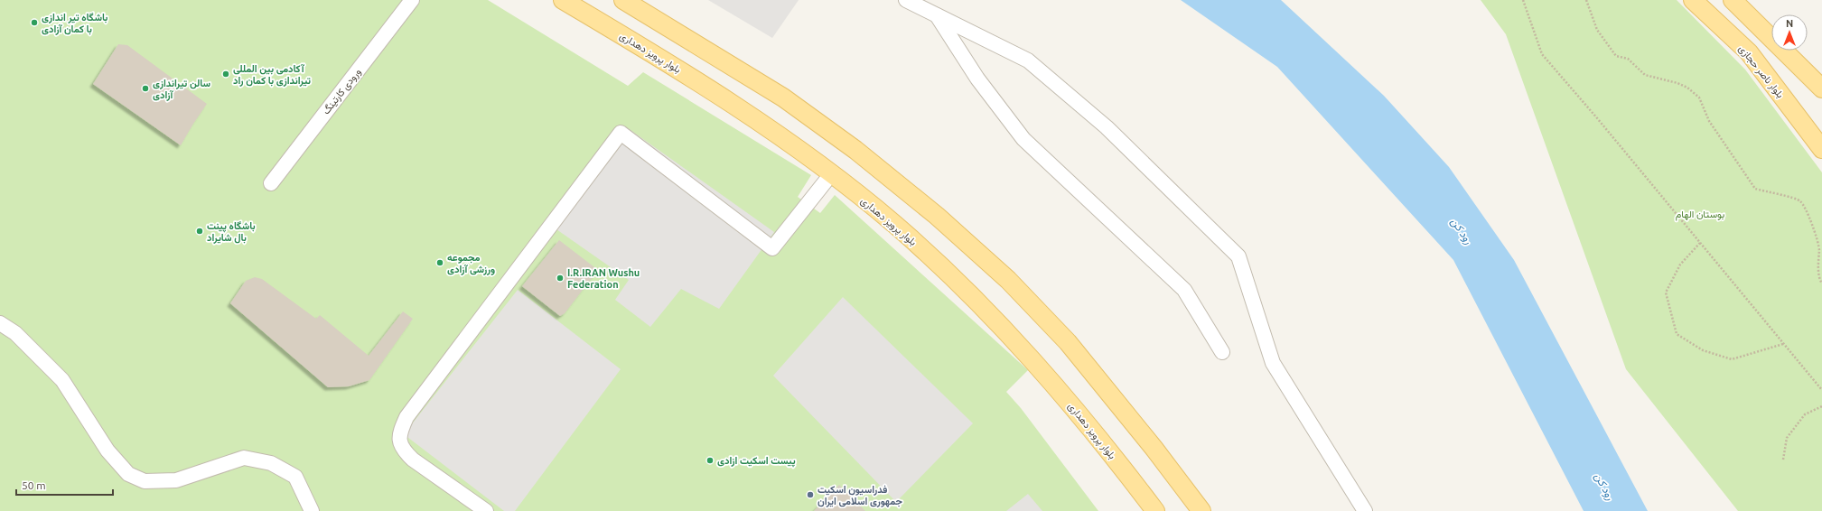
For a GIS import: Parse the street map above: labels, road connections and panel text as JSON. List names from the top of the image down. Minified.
{"streets":{"main road":["بلوار پرویز دهداری","بلوار ناصر حجازی"],"lane":["ورودی کارتینگ"]},"water":["رود کن"],"parks":["بوستان الهام"],"places":["باشگاه تیر اندازی با کمان آزادی","آکادمی بین المللی تیراندازی با کمان راد","سالن تیراندازی آزادی","باشگاه پینت بال شایراد","مجموعه ورزشی آزادی","I.R.IRAN Wushu Federation","پیست اسکیت ازادی","فدراسیون اسکیت جمهوری اسلامی ایران"],"scale_bar":"50 m","north":"top"}
